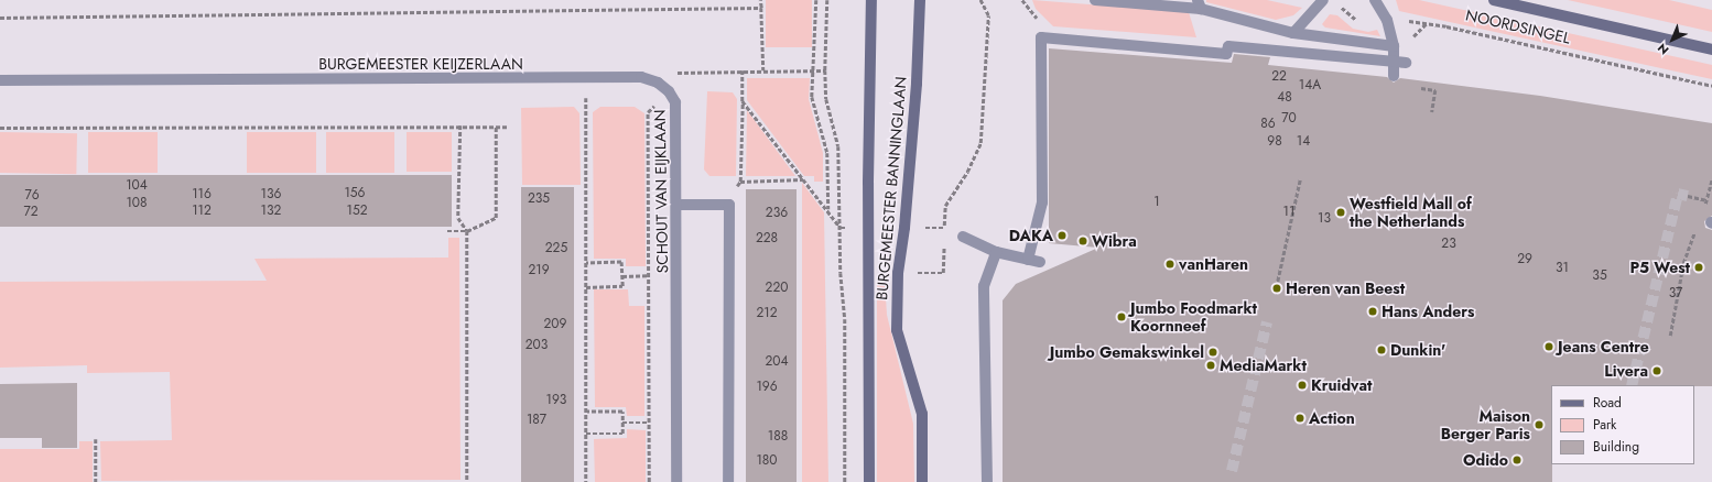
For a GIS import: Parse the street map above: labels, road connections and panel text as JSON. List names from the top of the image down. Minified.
{"streets":{"street":["NOORDSINGEL","BURGEMEESTER KEIJZERLAAN","BURGEMEESTER BANNINGLAAN","SCHOUT VAN EIJKLAAN"]},"crossings":[["BURGEMEESTER KEIJZERLAAN","SCHOUT VAN EIJKLAAN"]],"places":["Westfield Mall of the Netherlands","DAKA","Wibra","vanHaren","P5 West","Heren van Beest","Hans Anders","Jumbo Foodmarkt Koornneef","Jeans Centre","Dunkin'","Jumbo Gemakswinkel","MediaMarkt","Livera","Kruidvat","Action","Maison Berger Paris","Odido"],"house_numbers":["22","14A","48","70","86","98","14","104","156","116","136","76","235","1","108","112","132","152","72","11","236","13","228","23","225","29","31","219","35","220","37","212","209","203","204","196","193","187","188","180"],"legend":["Road","Park","Building"],"north":"bottom left"}
